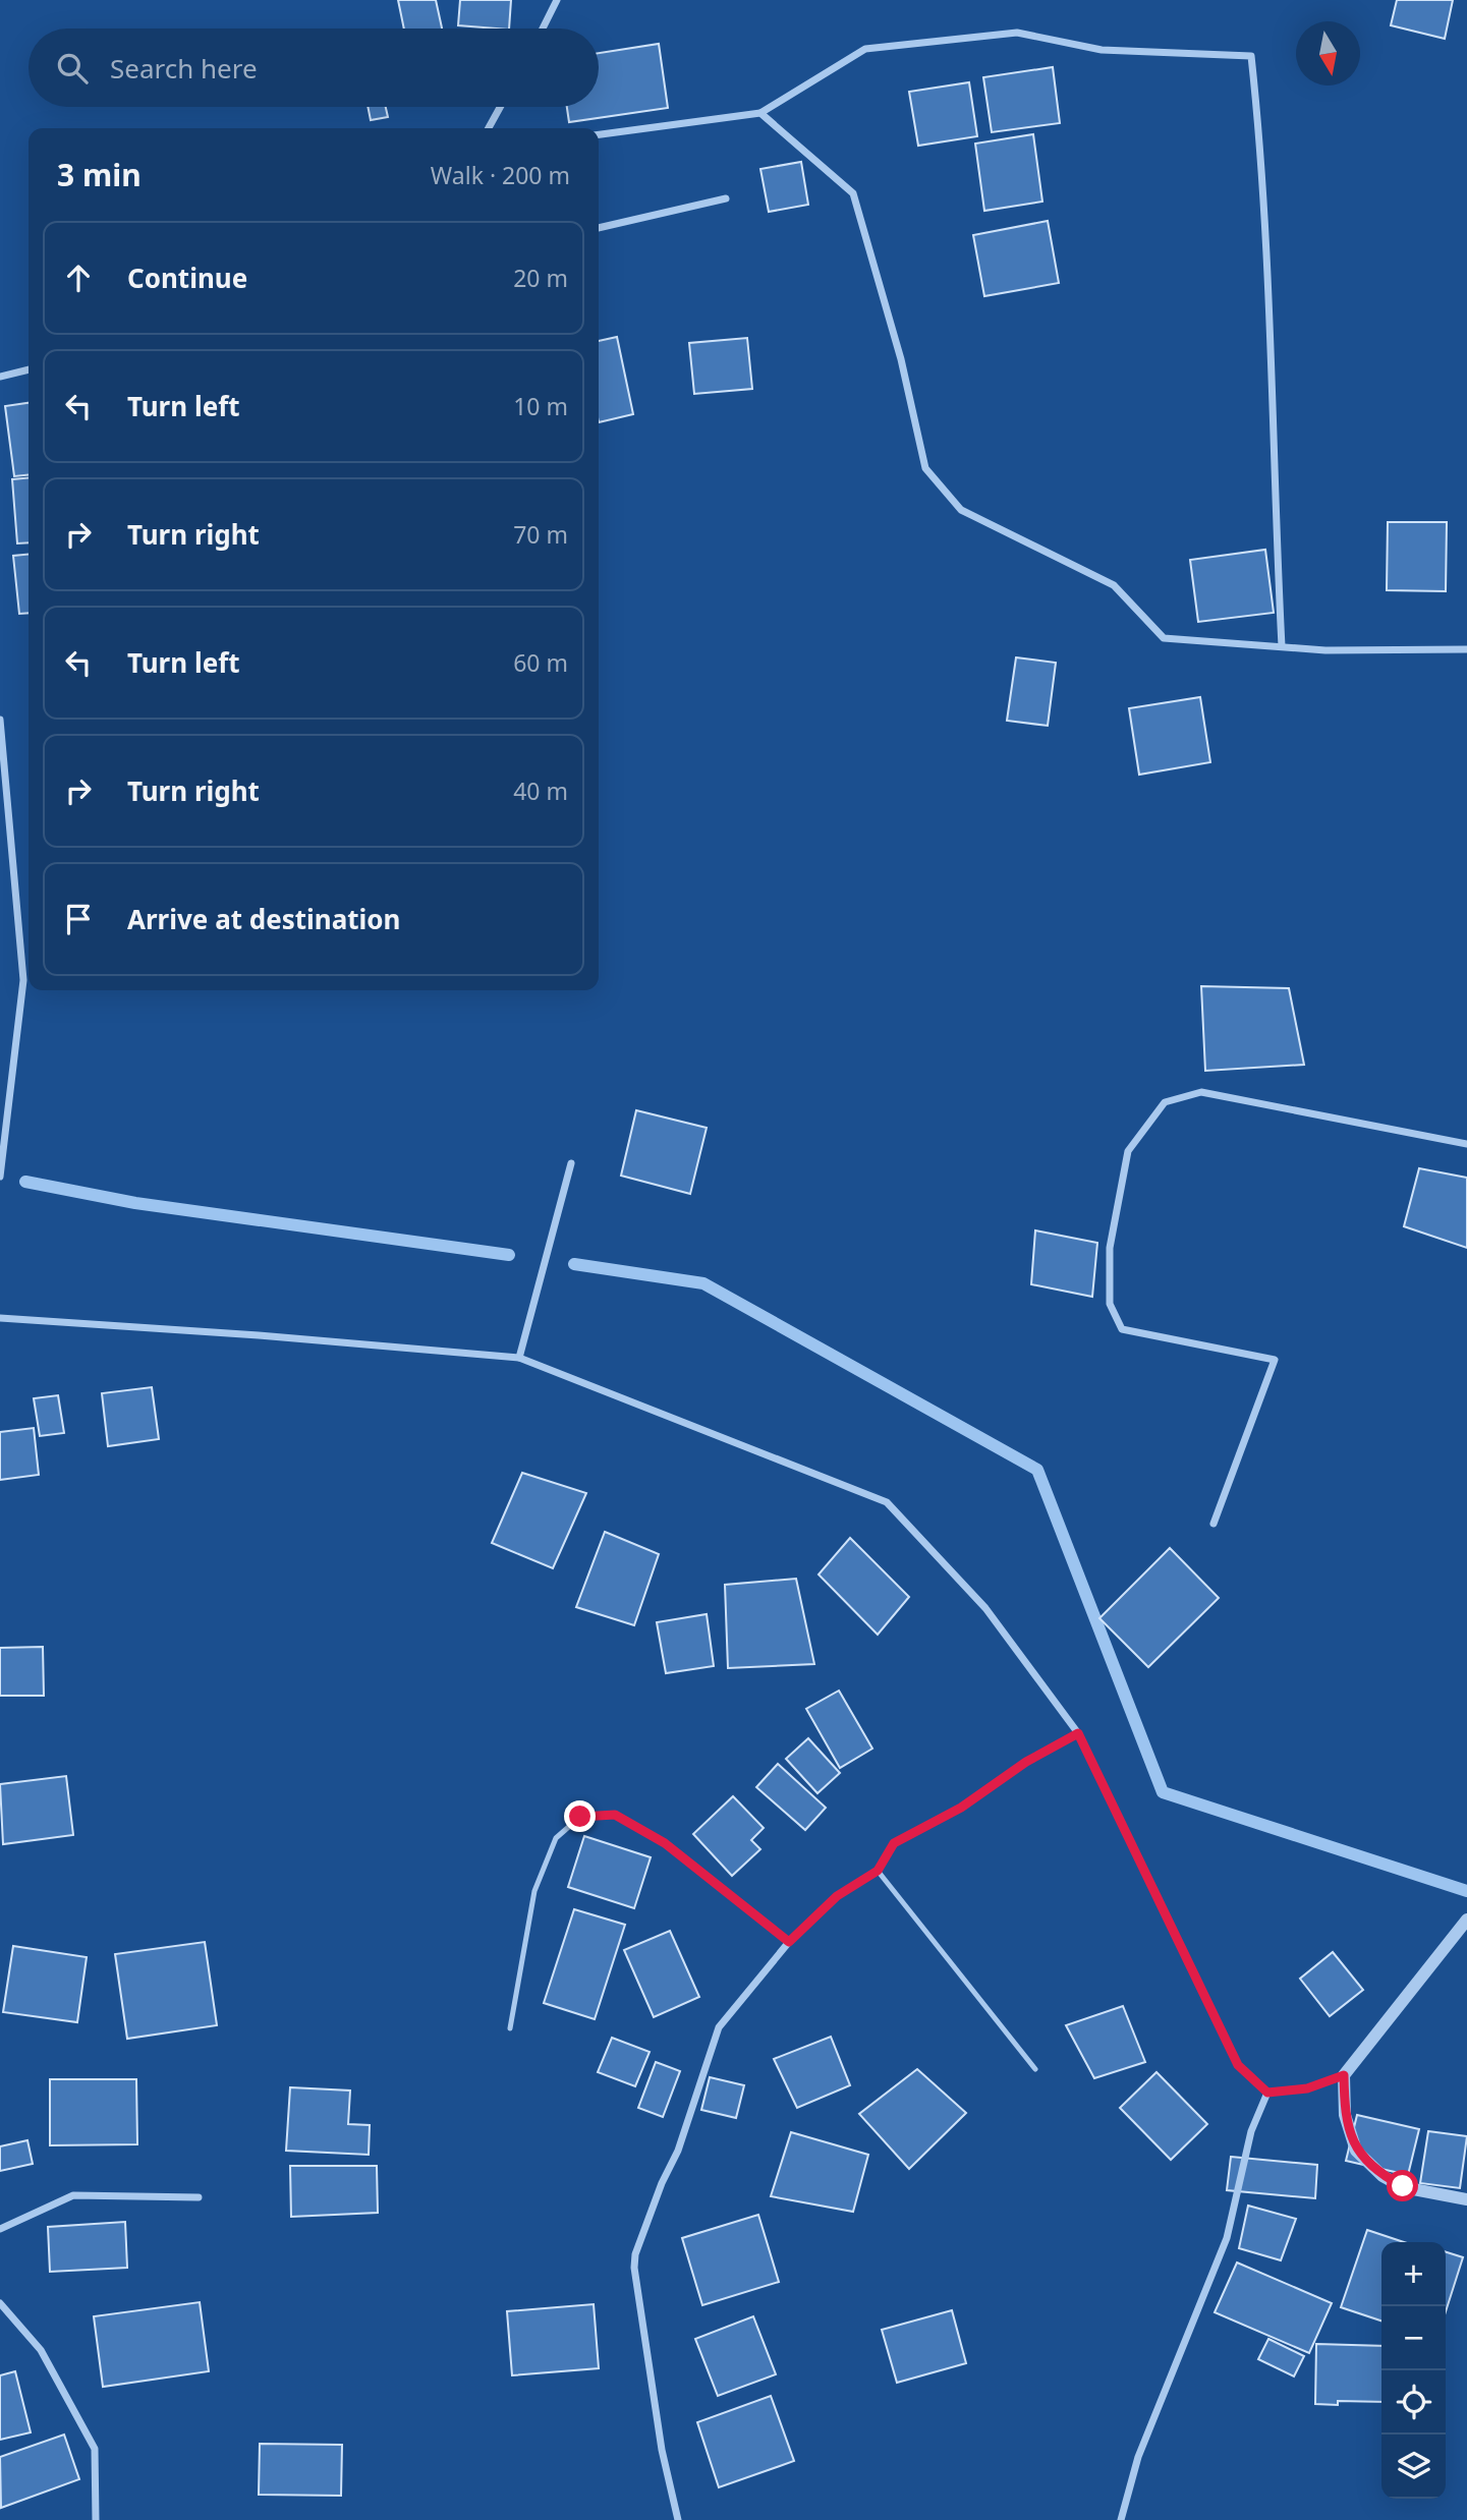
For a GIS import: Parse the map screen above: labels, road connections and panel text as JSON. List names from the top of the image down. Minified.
{"north":"bottom","page":{"search":"Search here","heading":["3 min","Walk · 200 m"],"list":[["Continue","20 m"],["Turn left","10 m"],["Turn right","70 m"],["Turn left","60 m"],["Turn right","40 m"],"Arrive at destination"],"map_buttons":["+","−"]}}
